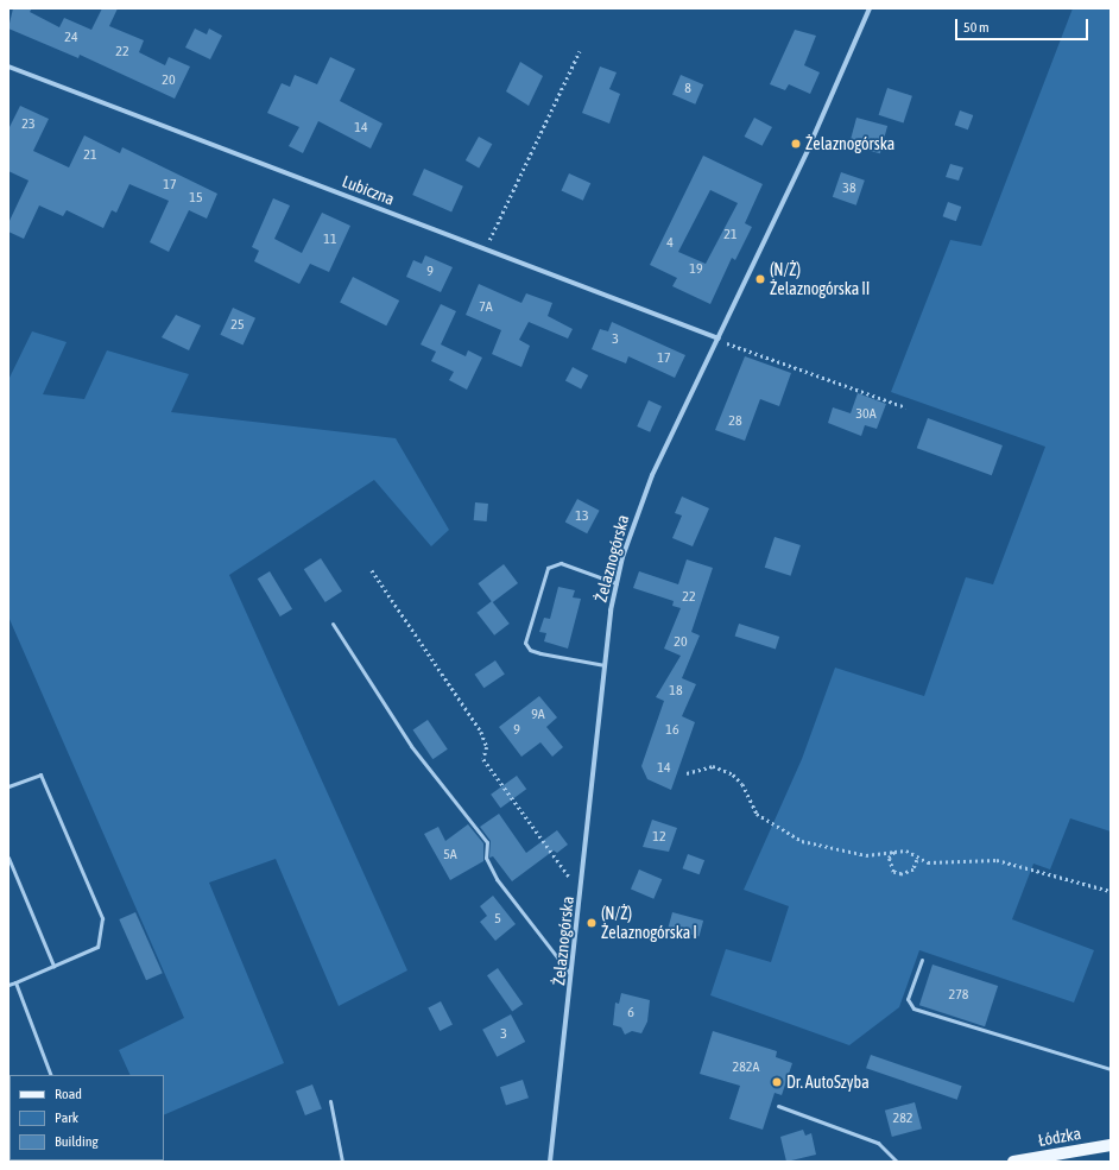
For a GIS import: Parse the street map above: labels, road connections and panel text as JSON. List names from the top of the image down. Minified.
{"streets":{"main road":["Łódzka"],"street":["Lubiczna","Żelaznogórska"]},"crossings":[["Lubiczna","Żelaznogórska"]],"places":["Żelaznogórska","(N/Ż) Żelaznogórska II","(N/Ż) Żelaznogórska I","Dr. AutoSzyba"],"house_numbers":["24","22","20","8","23","14","21","17","38","15","21","11","4","19","9","7A","25","3","17","30A","28","13","22","20","18","9A","9","16","14","12","5A","5","278","6","3","282A","282"],"legend":["Road","Park","Building"],"scale_bar":"50 m"}
